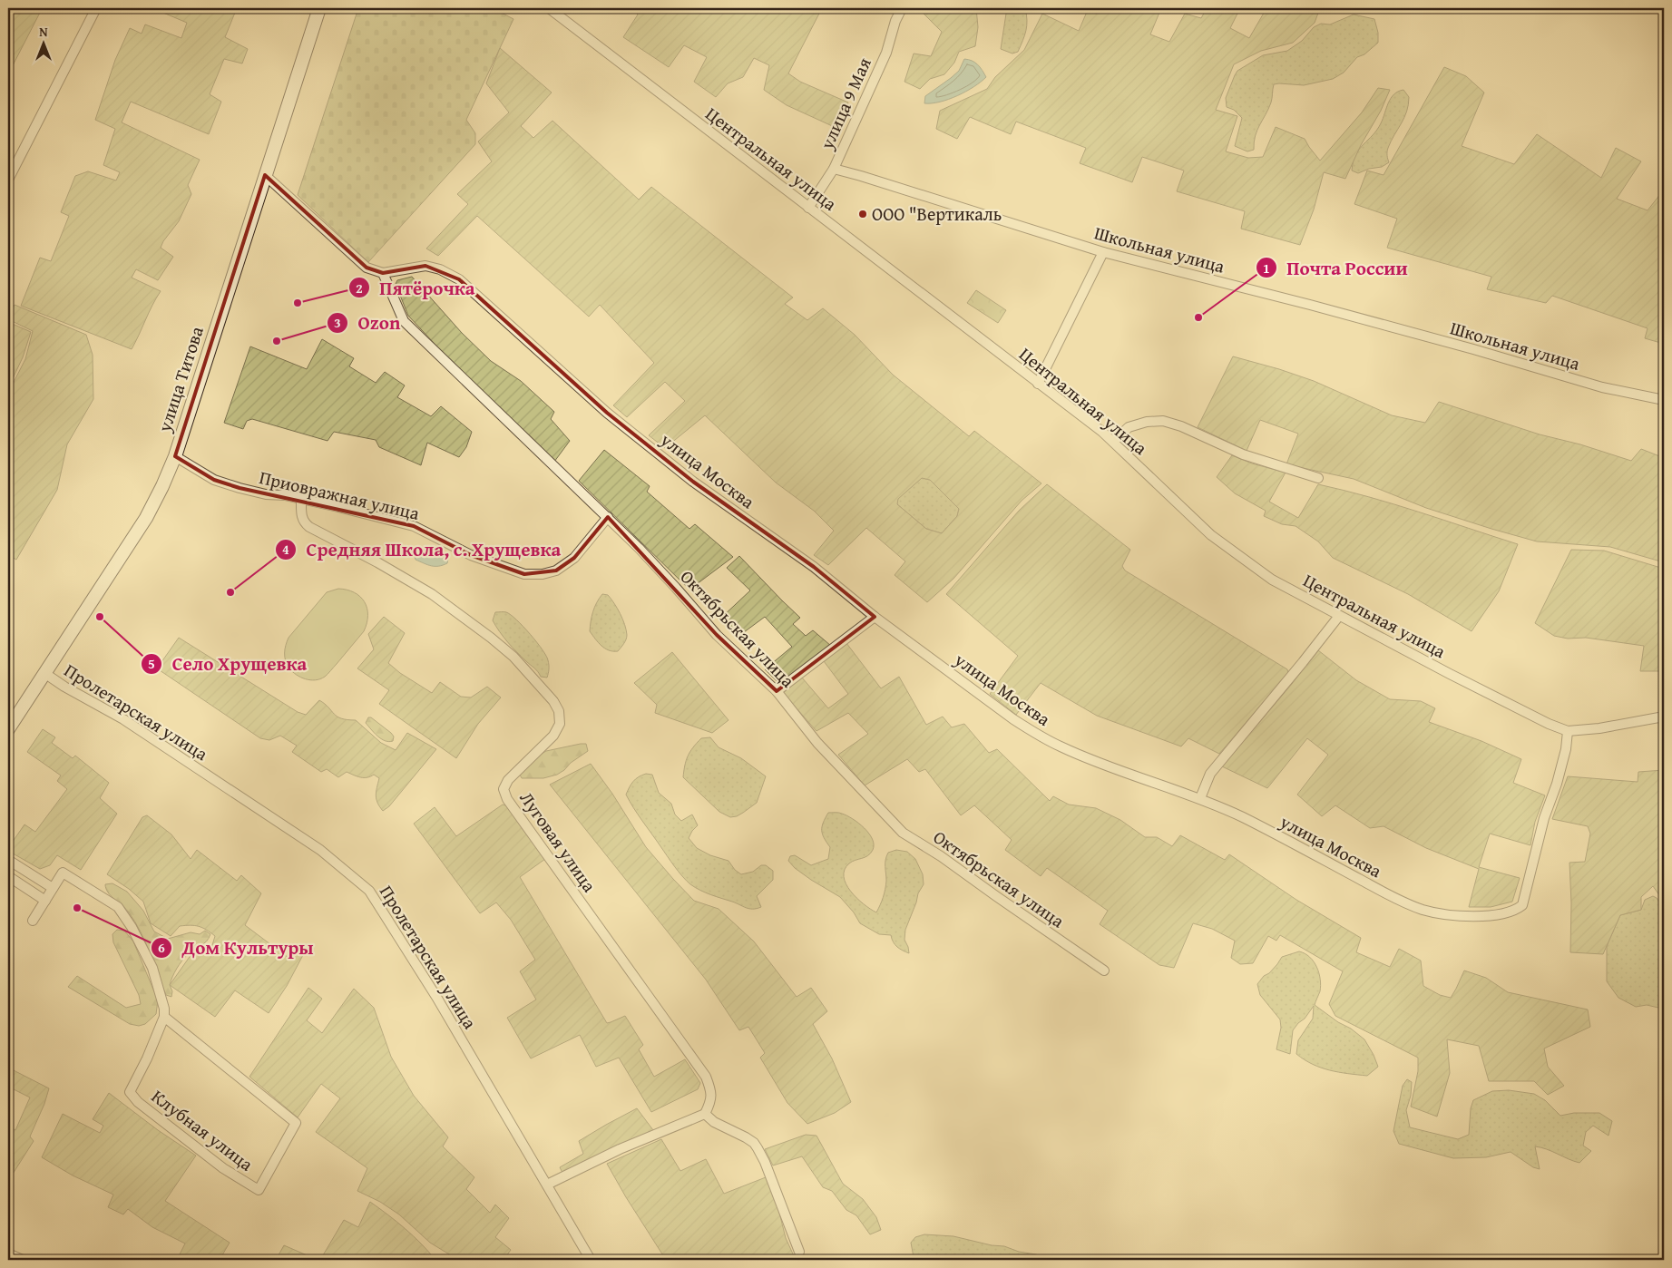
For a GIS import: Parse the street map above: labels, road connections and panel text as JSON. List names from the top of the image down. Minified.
{"streets":{"main road":["улица Титова"],"street":["улица 9 Мая","Центральная улица","Школьная улица","улица Москва","Приовражная улица","Октябрьская улица","Пролетарская улица","Луговая улица","Клубная улица"]},"crossings":[["улица 9 Мая","Центральная улица"],["улица 9 Мая","Школьная улица"],["Центральная улица","улица Москва"],["улица Титова","Приовражная улица"],["улица Титова","Пролетарская улица"],["улица Москва","Октябрьская улица"],["Приовражная улица","Октябрьская улица"],["Приовражная улица","Луговая улица"]],"places":["ООО \"Вертикаль","Пятёрочка","Почта России","Ozon","Средняя Школа, с. Хрущевка","Село Хрущевка","Дом Культуры"],"north":"top"}
